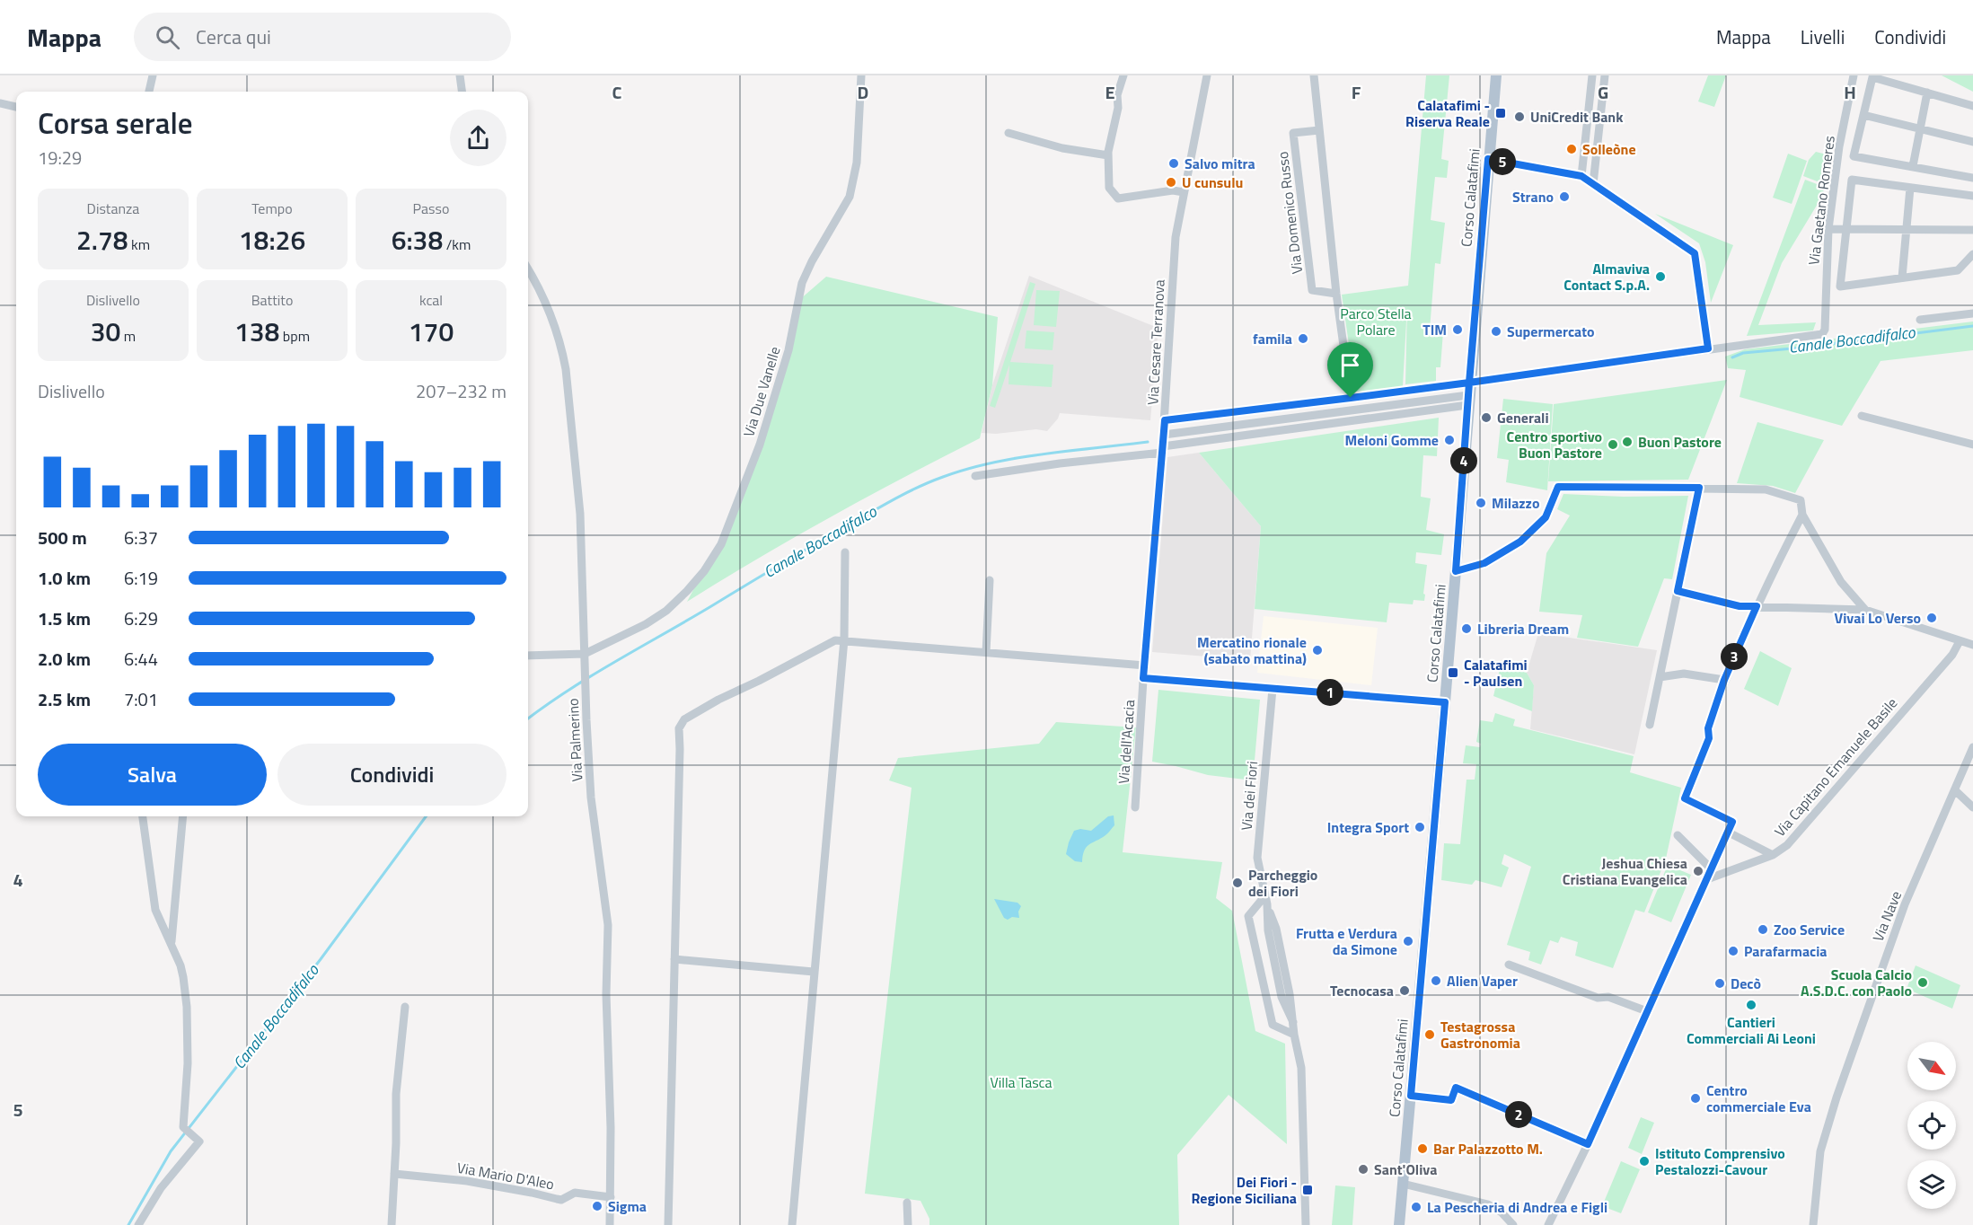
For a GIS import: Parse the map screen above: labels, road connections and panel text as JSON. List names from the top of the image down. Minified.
{"streets":{"main road":["Corso Calatafimi"],"street":["Via Gaetano Romeres","Via Domenico Russo","Via Cesare Terranova","Via Due Vanelle","Via Palmerino","Via dell'Acacia","Via Capitano Emanuele Basile","Via dei Fiori","Via Nave","Via Mario D'Aleo"]},"crossings":[["Via Cesare Terranova","Via dell'Acacia"],["Via Due Vanelle","Via Palmerino"],["Via Palmerino","Via Mario D'Aleo"]],"water":["Canale Boccadifalco"],"parks":["Parco Stella Polare","Villa Tasca"],"places":{"transit":["Calatafimi - Riserva Reale","Calatafimi - Paulsen","Dei Fiori - Regione Siciliana"],"other":["UniCredit Bank","Solleòne","Salvo mitra","U cunsulu","Strano","Almaviva Contact S.p.A.","TIM","Supermercato","famila","Generali","Meloni Gomme","Buon Pastore","Centro sportivo Buon Pastore","Milazzo","Vivai Lo Verso","Libreria Dream","Mercatino rionale (sabato mattina)","Integra Sport","Jeshua Chiesa Cristiana Evangelica","Parcheggio dei Fiori","Zoo Service","Frutta e Verdura da Simone","Parafarmacia","Alien Vaper","Scuola Calcio A.S.D.C. con Paolo","Decò","Tecnocasa","Cantieri Commerciali Ai Leoni","Testagrossa Gastronomia","Centro commerciale Eva","Bar Palazzotto M.","Istituto Comprensivo Pestalozzi-Cavour","Sant'Oliva","Sigma","La Pescheria di Andrea e Figli"]},"north":"bottom right","page":{"header":"Mappa","search":"Cerca qui","nav":["Mappa","Livelli","Condividi"],"heading":["Corsa serale","19:29"],"pins":["5","4","3","1","2"],"stats":[["Distanza","2.78 km"],["Tempo","18:26"],["Passo","6:38 /km"],["Dislivello","30 m"],["Battito","138 bpm"],["kcal","170"]],"chart":["Dislivello","207–232 m"],"list":[{"name":"500 m","note":"6:37"},{"name":"1.0 km","note":"6:19"},{"name":"1.5 km","note":"6:29"},{"name":"2.0 km","note":"6:44"},{"name":"2.5 km","note":"7:01"}],"buttons":["Salva","Condividi"]},"grid":{"columns":["C","D","E","F","G","H"],"rows":["4","5"]}}
